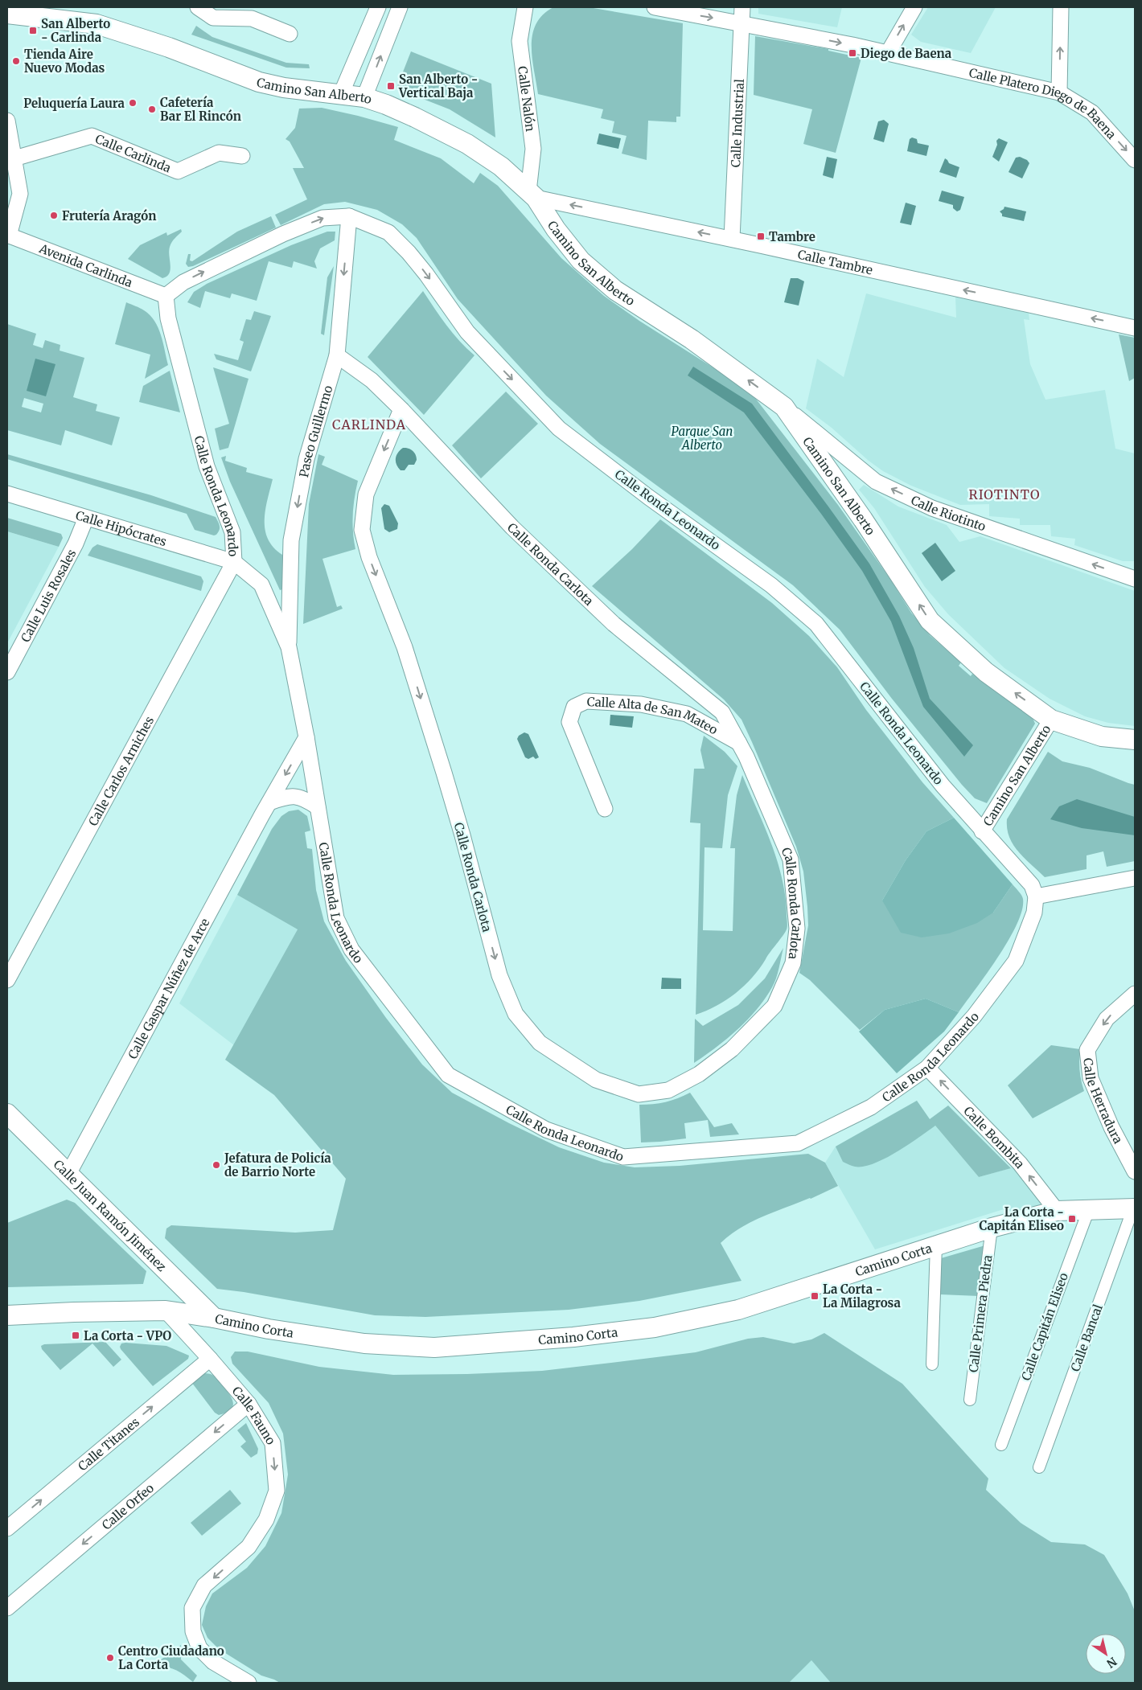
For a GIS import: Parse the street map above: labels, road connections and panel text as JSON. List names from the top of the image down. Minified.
{"streets":{"street":["Camino San Alberto","Calle Nalón","Calle Platero Diego de Baena","Calle Industrial","Calle Carlinda","Calle Tambre","Avenida Carlinda","Paseo Guillermo","Calle Ronda Leonardo","Calle Riotinto","Calle Hipócrates","Calle Ronda Carlota","Calle Luis Rosales","Calle Alta de San Mateo","Calle Carlos Arniches","Calle Gaspar Núñez de Arce","Calle Herradura","Calle Bombita","Calle Juan Ramón Jiménez","Camino Corta","Calle Primera Piedra","Calle Capitán Eliseo","Calle Bancal","Calle Fauno","Calle Titanes","Calle Orfeo"]},"crossings":[["Camino San Alberto","Calle Nalón"],["Camino San Alberto","Calle Tambre"],["Camino San Alberto","Calle Ronda Leonardo"],["Camino San Alberto","Calle Riotinto"],["Calle Nalón","Calle Tambre"],["Calle Platero Diego de Baena","Calle Industrial"],["Calle Industrial","Calle Tambre"],["Avenida Carlinda","Calle Ronda Leonardo"],["Paseo Guillermo","Calle Ronda Leonardo"],["Paseo Guillermo","Calle Ronda Carlota"],["Calle Ronda Leonardo","Calle Hipócrates"],["Calle Ronda Leonardo","Calle Carlos Arniches"],["Calle Ronda Leonardo","Calle Gaspar Núñez de Arce"],["Calle Ronda Leonardo","Calle Bombita"],["Calle Hipócrates","Calle Luis Rosales"],["Calle Hipócrates","Calle Carlos Arniches"],["Calle Ronda Carlota","Calle Alta de San Mateo"],["Calle Gaspar Núñez de Arce","Calle Juan Ramón Jiménez"],["Calle Bombita","Camino Corta"],["Calle Juan Ramón Jiménez","Camino Corta"],["Camino Corta","Calle Primera Piedra"],["Camino Corta","Calle Capitán Eliseo"],["Camino Corta","Calle Bancal"],["Camino Corta","Calle Fauno"],["Calle Fauno","Calle Titanes"],["Calle Fauno","Calle Orfeo"]],"one_way":["Camino San Alberto","Calle Platero Diego de Baena","Calle Tambre","Paseo Guillermo","Calle Ronda Leonardo","Calle Riotinto","Calle Herradura","Calle Bombita","Calle Fauno","Calle Titanes","Calle Orfeo"],"districts":["CARLINDA","RIOTINTO"],"parks":["Parque San Alberto"],"places":{"transit":["San Alberto - Carlinda","Diego de Baena","San Alberto - Vertical Baja","Tambre","La Corta - Capitán Eliseo","La Corta - La Milagrosa","La Corta - VPO"],"other":["Tienda Aire Nuevo Modas","Peluquería Laura","Cafetería Bar El Rincón","Frutería Aragón","Jefatura de Policía de Barrio Norte","Centro Ciudadano La Corta"]},"north":"bottom right"}
